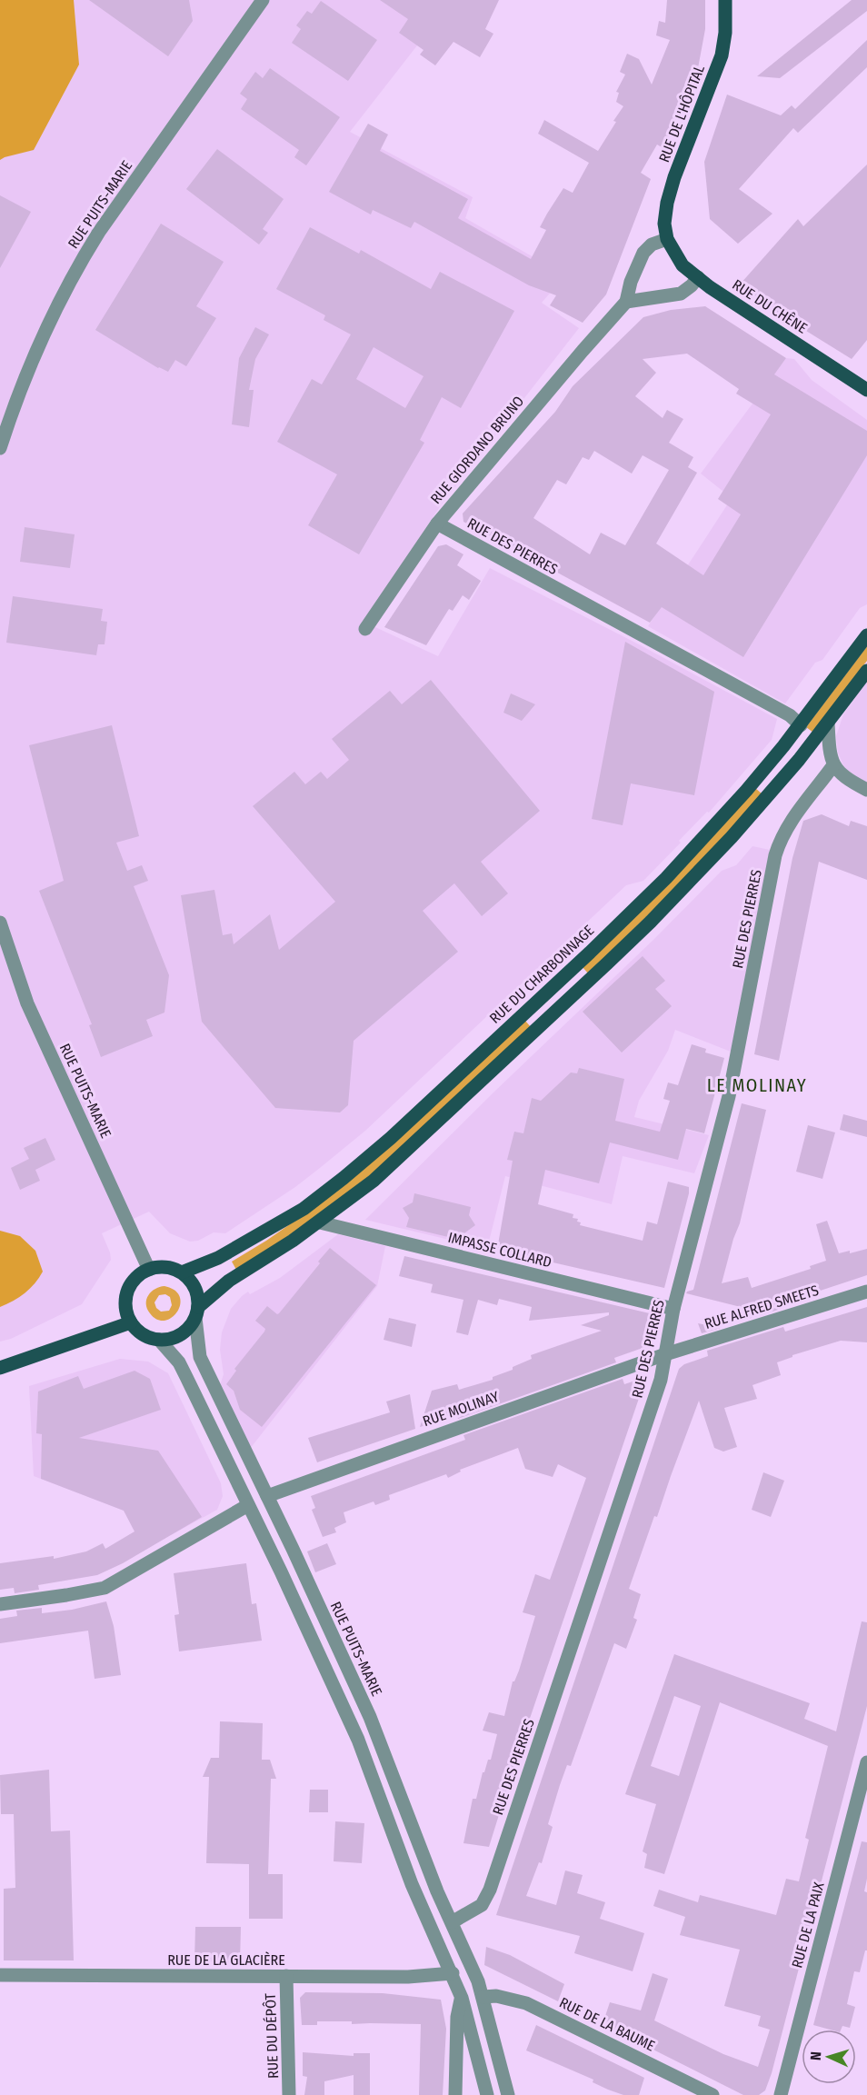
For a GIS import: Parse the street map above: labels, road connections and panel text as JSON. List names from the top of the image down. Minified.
{"streets":{"main road":["RUE DE L'HÔPITAL","RUE DU CHÊNE","RUE DU CHARBONNAGE"],"street":["RUE PUITS-MARIE","RUE GIORDANO BRUNO","RUE DES PIERRES","IMPASSE COLLARD","RUE ALFRED SMEETS","RUE MOLINAY","RUE DE LA PAIX","RUE DE LA GLACIÈRE","RUE DE LA BAUME","RUE DU DÉPÔT"]},"crossings":[["RUE DE L'HÔPITAL","RUE DU CHÊNE"],["RUE DE L'HÔPITAL","RUE GIORDANO BRUNO"],["RUE PUITS-MARIE","RUE DES PIERRES"],["RUE PUITS-MARIE","RUE DU CHARBONNAGE"],["RUE PUITS-MARIE","RUE MOLINAY"],["RUE PUITS-MARIE","RUE DE LA BAUME"],["RUE DU CHÊNE","RUE GIORDANO BRUNO"],["RUE GIORDANO BRUNO","RUE DES PIERRES"],["RUE DES PIERRES","RUE DU CHARBONNAGE"],["RUE DES PIERRES","IMPASSE COLLARD"],["RUE DES PIERRES","RUE ALFRED SMEETS"],["RUE DES PIERRES","RUE MOLINAY"],["RUE ALFRED SMEETS","RUE MOLINAY"],["RUE DE LA GLACIÈRE","RUE DU DÉPÔT"]],"districts":["LE MOLINAY"],"north":"left"}
